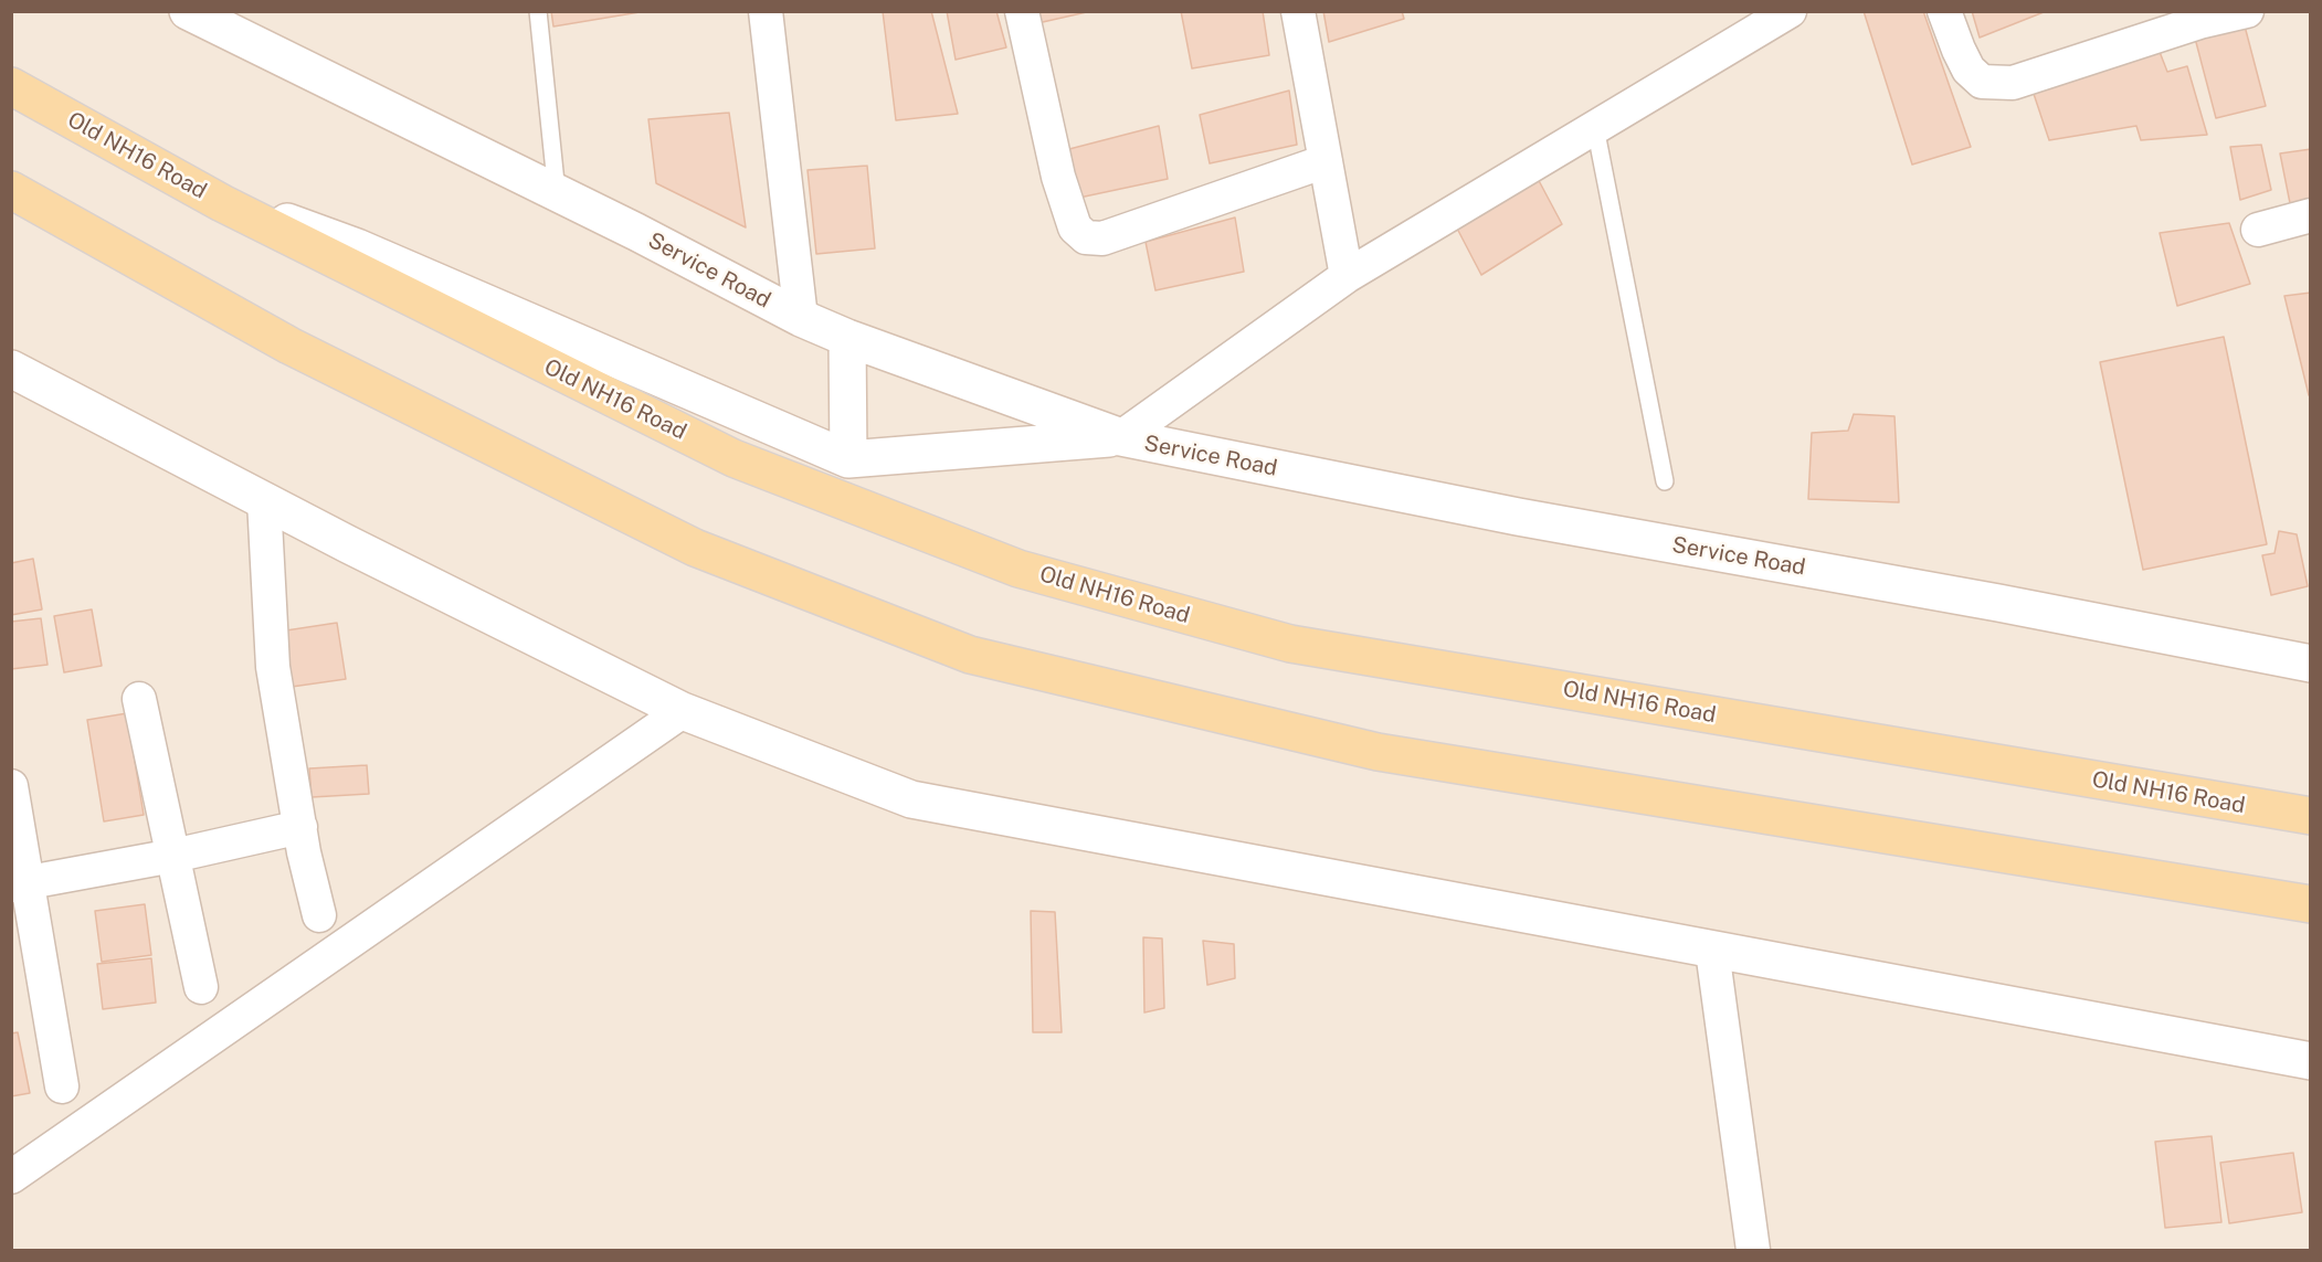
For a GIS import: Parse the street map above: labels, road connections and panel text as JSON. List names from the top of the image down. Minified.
{"streets":{"main road":["Old NH16 Road"],"street":["Service Road"]}}
